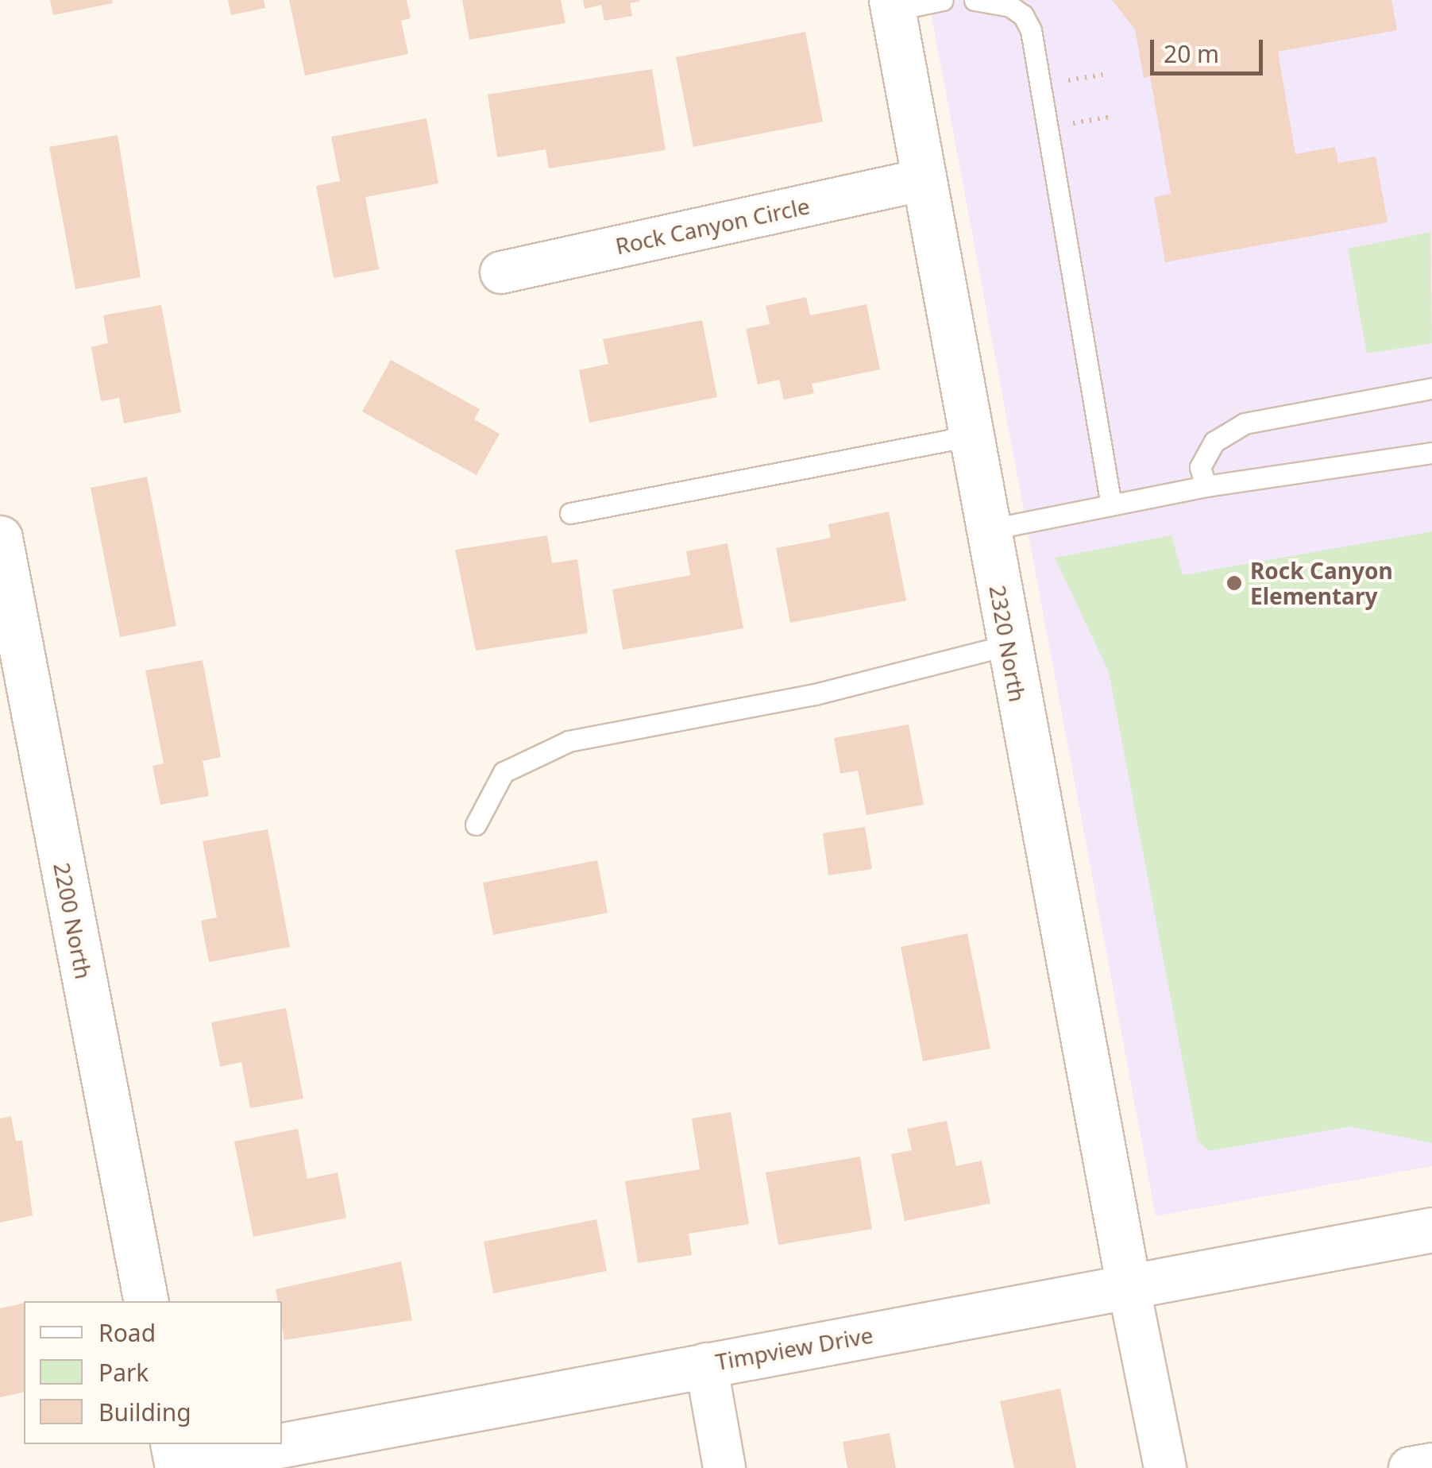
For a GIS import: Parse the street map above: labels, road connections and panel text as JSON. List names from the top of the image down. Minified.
{"streets":{"street":["Rock Canyon Circle","2320 North","2200 North","Timpview Drive"]},"crossings":[["Rock Canyon Circle","2320 North"],["2320 North","Timpview Drive"]],"places":["Rock Canyon Elementary"],"legend":["Road","Park","Building"],"scale_bar":"20 m"}
